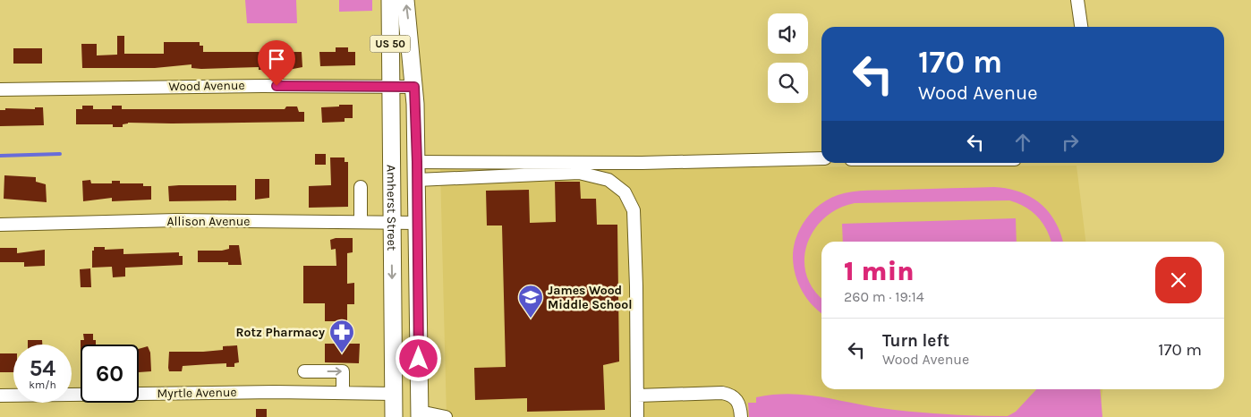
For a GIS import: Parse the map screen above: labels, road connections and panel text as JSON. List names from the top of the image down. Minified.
{"streets":{"main road":["US 50","Amherst Street"],"street":["Wood Avenue","Allison Avenue","Myrtle Avenue"]},"crossings":[["Wood Avenue","Amherst Street"],["Amherst Street","Allison Avenue"],["Amherst Street","Myrtle Avenue"]],"places":{"school or university":["James Wood Middle School"],"pharmacy":["Rotz Pharmacy"]},"page":{"turn":["170 m","Wood Avenue"],"heading":["1 min","260 m · 19:14"],"list":[{"name":"Turn left","note":"Wood Avenue","value":"170 m"}],"speed":"54 km/h","limit":"60"}}
